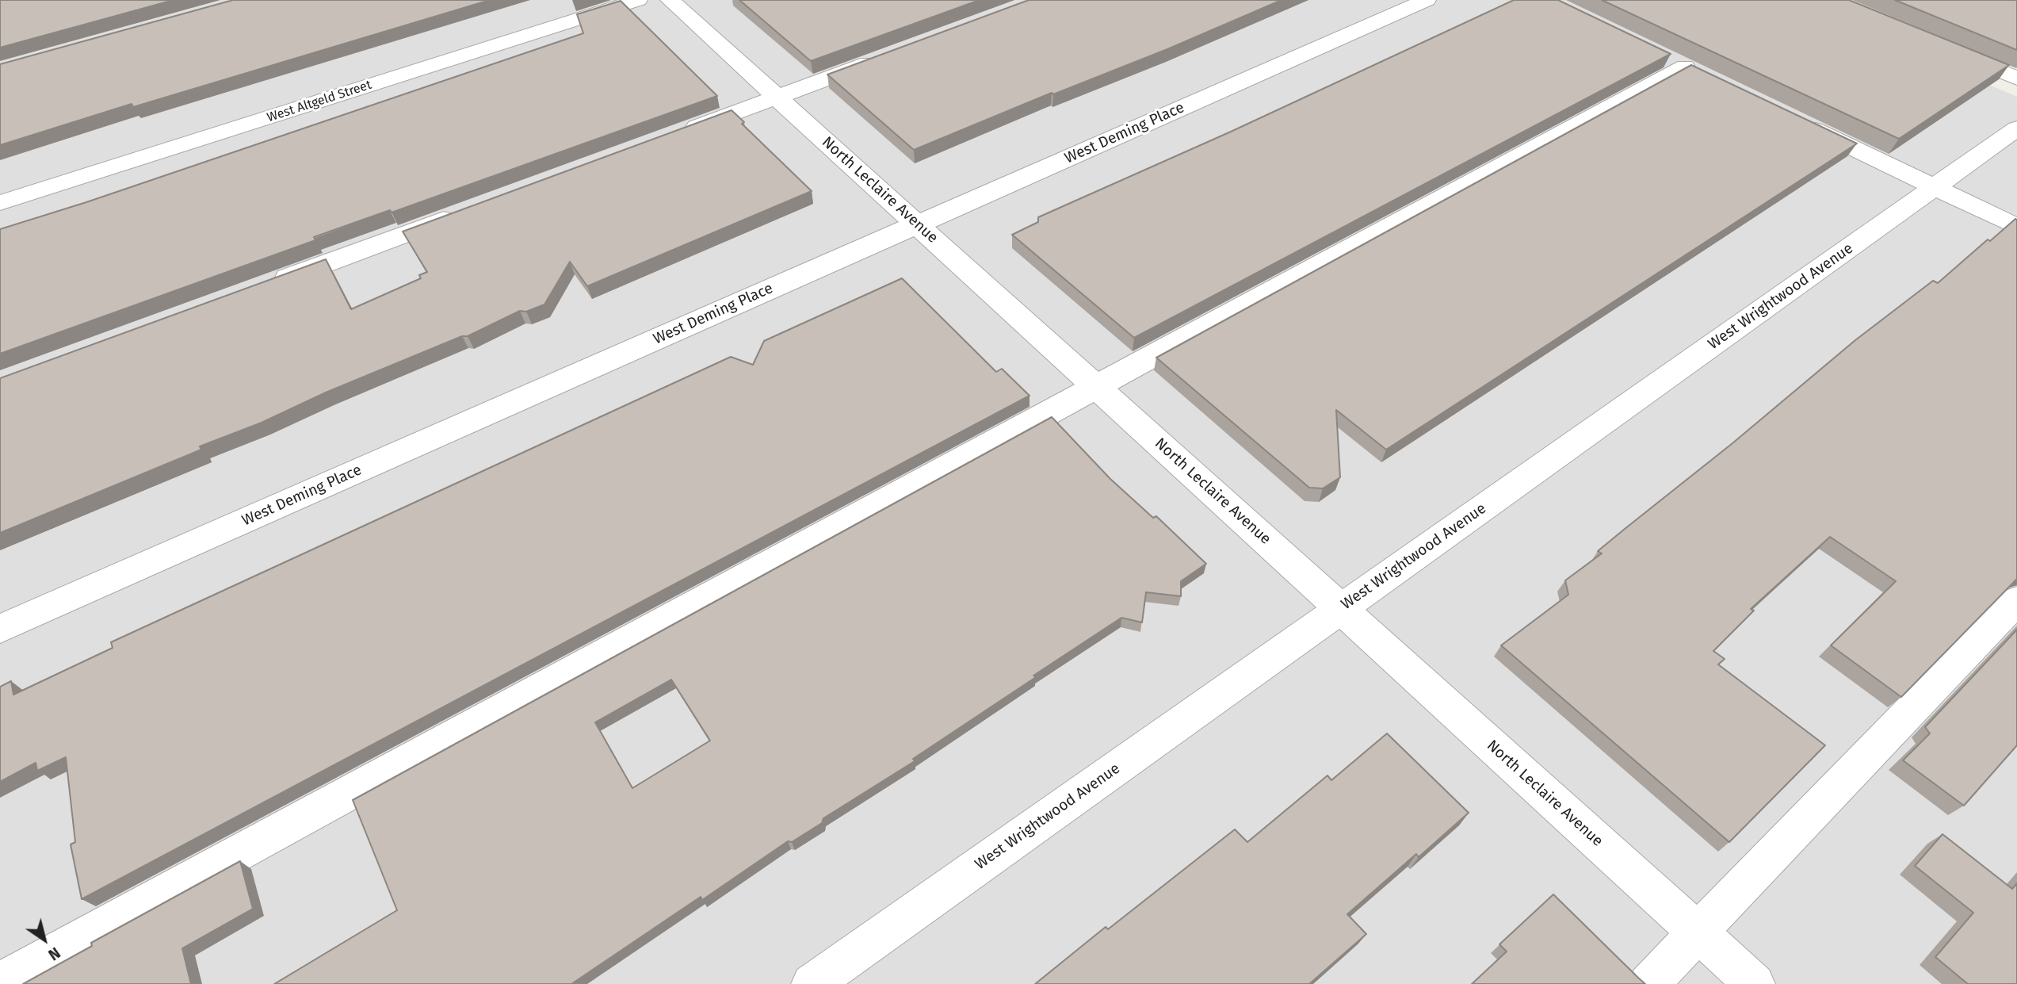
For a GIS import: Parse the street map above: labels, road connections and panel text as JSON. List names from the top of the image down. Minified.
{"streets":{"street":["West Altgeld Street","West Deming Place","North Leclaire Avenue","West Wrightwood Avenue"]},"crossings":[["West Deming Place","North Leclaire Avenue"],["North Leclaire Avenue","West Wrightwood Avenue"]],"north":"bottom right"}
